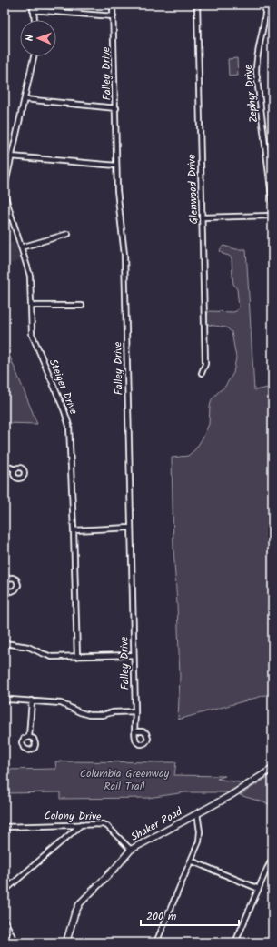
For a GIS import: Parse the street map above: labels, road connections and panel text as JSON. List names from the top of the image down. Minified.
{"streets":{"street":["Falley Drive","Zephyr Drive","Glenwood Drive","Steiger Drive","Colony Drive","Shaker Road"]},"crossings":[["Colony Drive","Shaker Road"]],"parks":["Columbia Greenway Rail Trail"],"scale_bar":"200 m","north":"left"}
